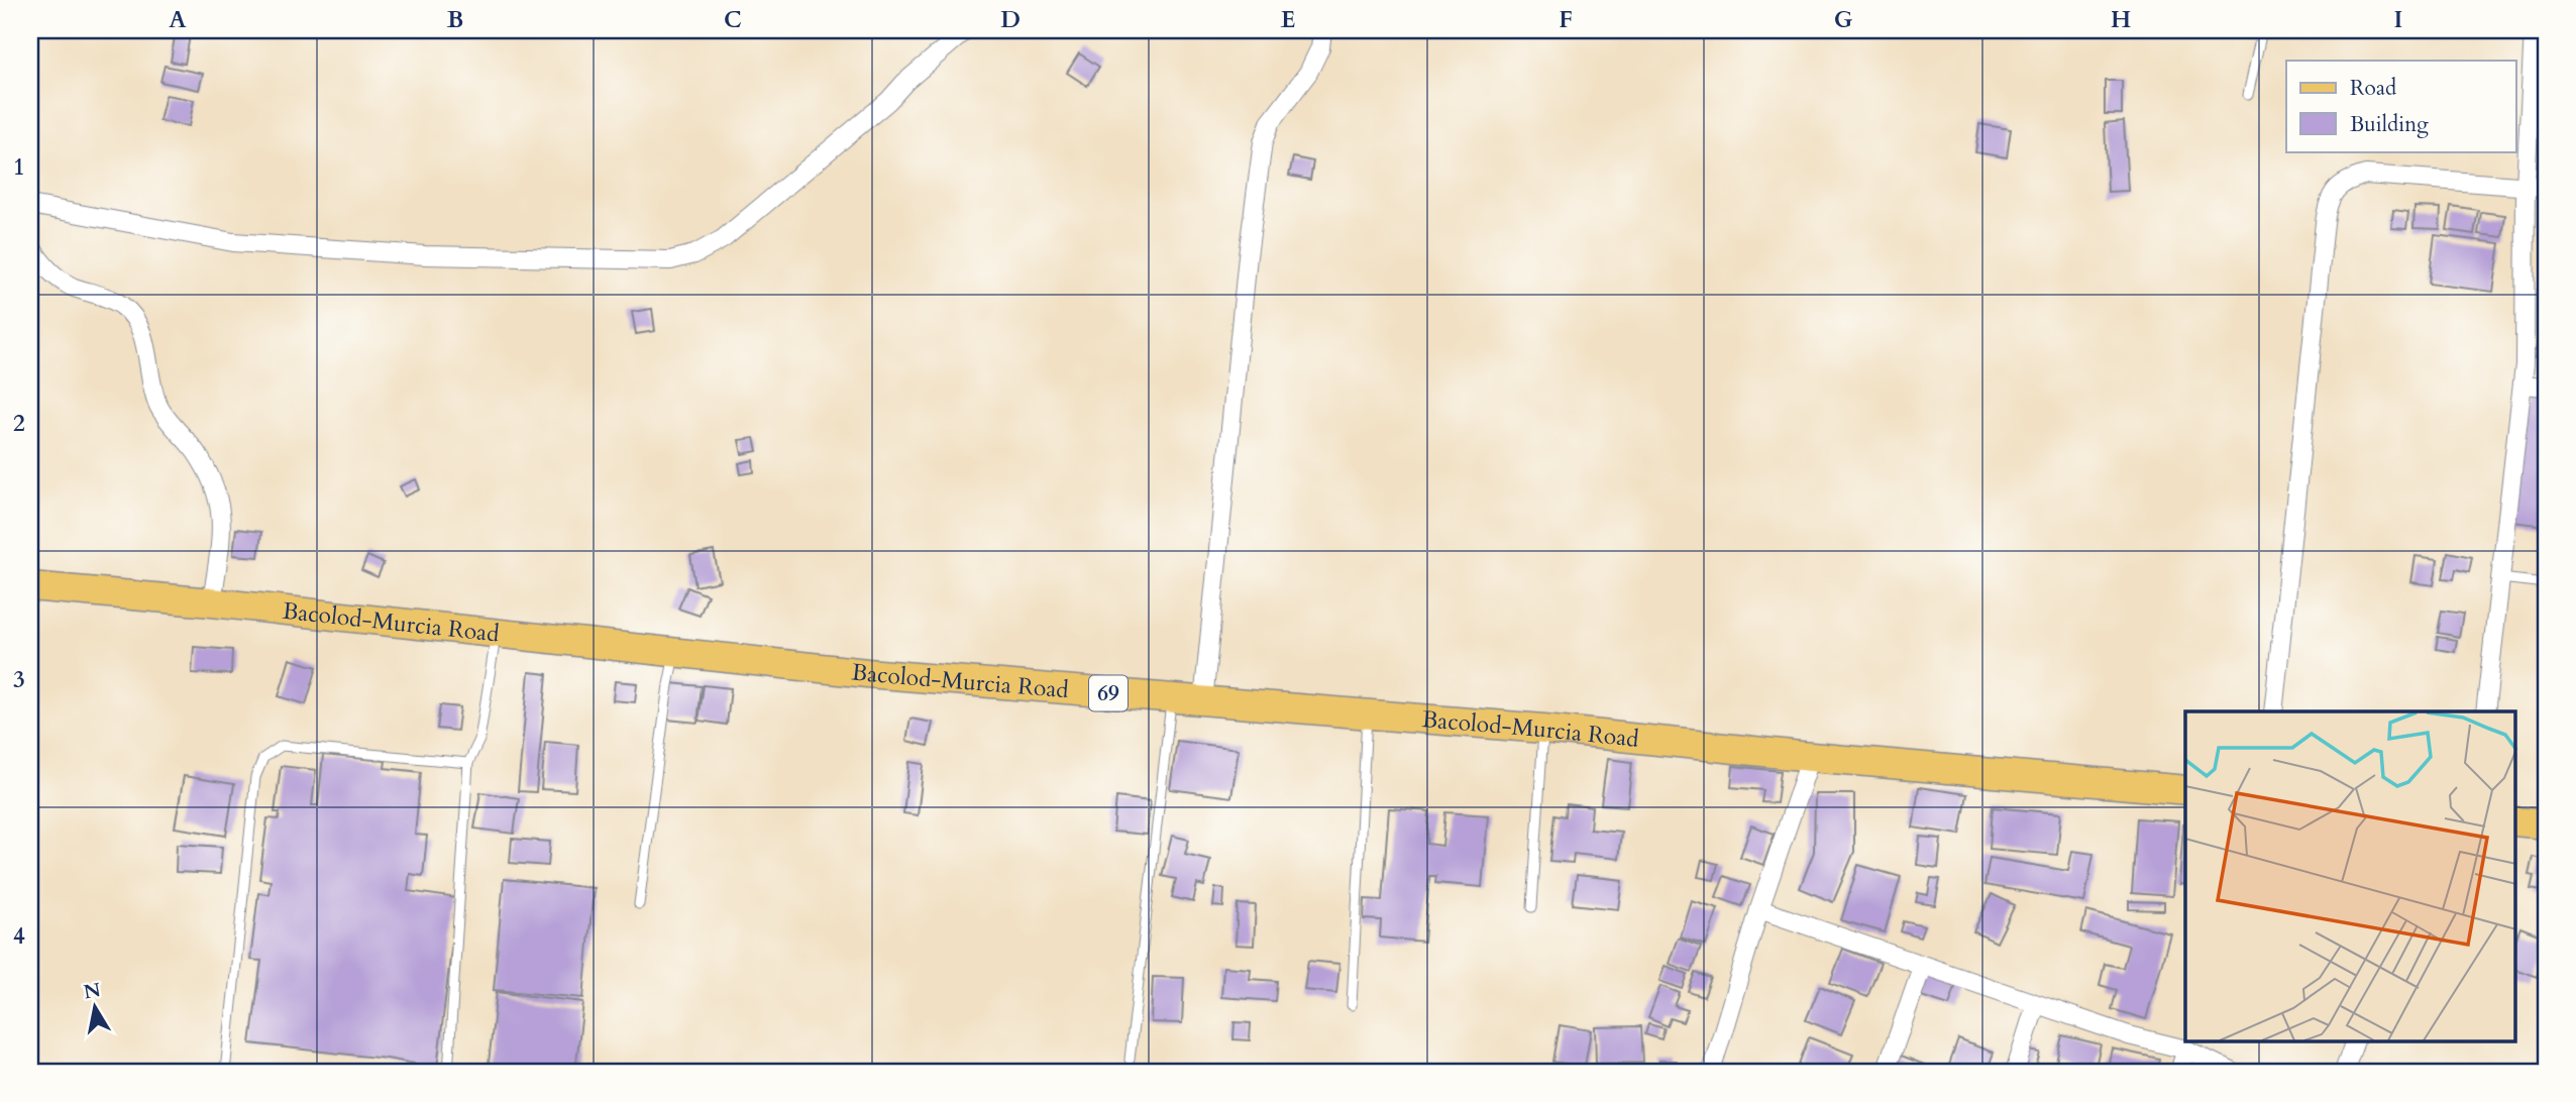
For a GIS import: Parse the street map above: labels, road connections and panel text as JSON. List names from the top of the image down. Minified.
{"streets":{"main road":["Bacolod-Murcia Road","69"]},"legend":["Road","Building"],"north":"top","grid":{"columns":["A","B","C","D","E","F","G","H","I"],"rows":["1","2","3","4"]}}
